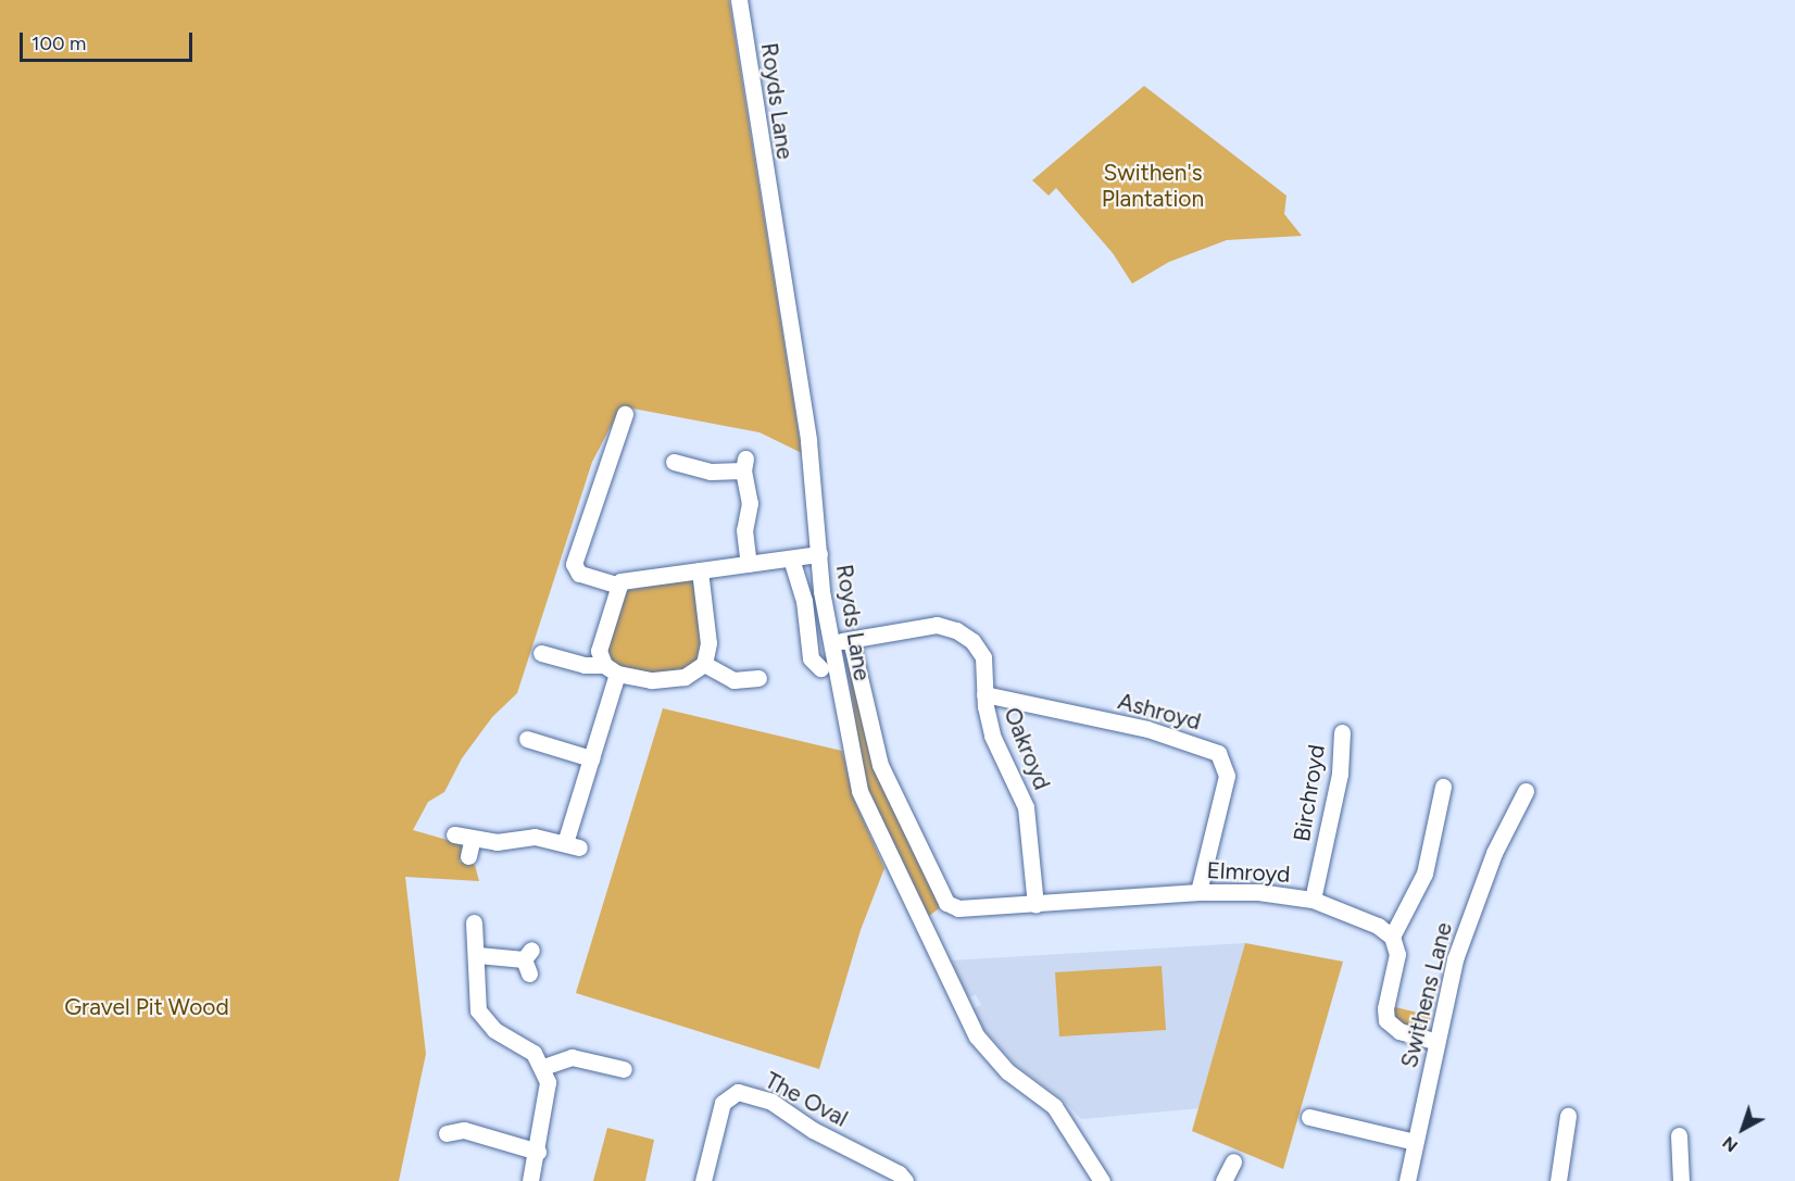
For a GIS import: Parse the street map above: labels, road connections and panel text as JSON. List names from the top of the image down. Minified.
{"streets":{"street":["Royds Lane","Ashroyd","Oakroyd","Birchroyd","Elmroyd","Swithens Lane","The Oval"]},"crossings":[["Royds Lane","Oakroyd"],["Royds Lane","Elmroyd"],["Ashroyd","Oakroyd"],["Ashroyd","Elmroyd"],["Oakroyd","Elmroyd"],["Birchroyd","Elmroyd"]],"parks":["Swithen's Plantation","Gravel Pit Wood"],"scale_bar":"100 m","north":"bottom left"}
